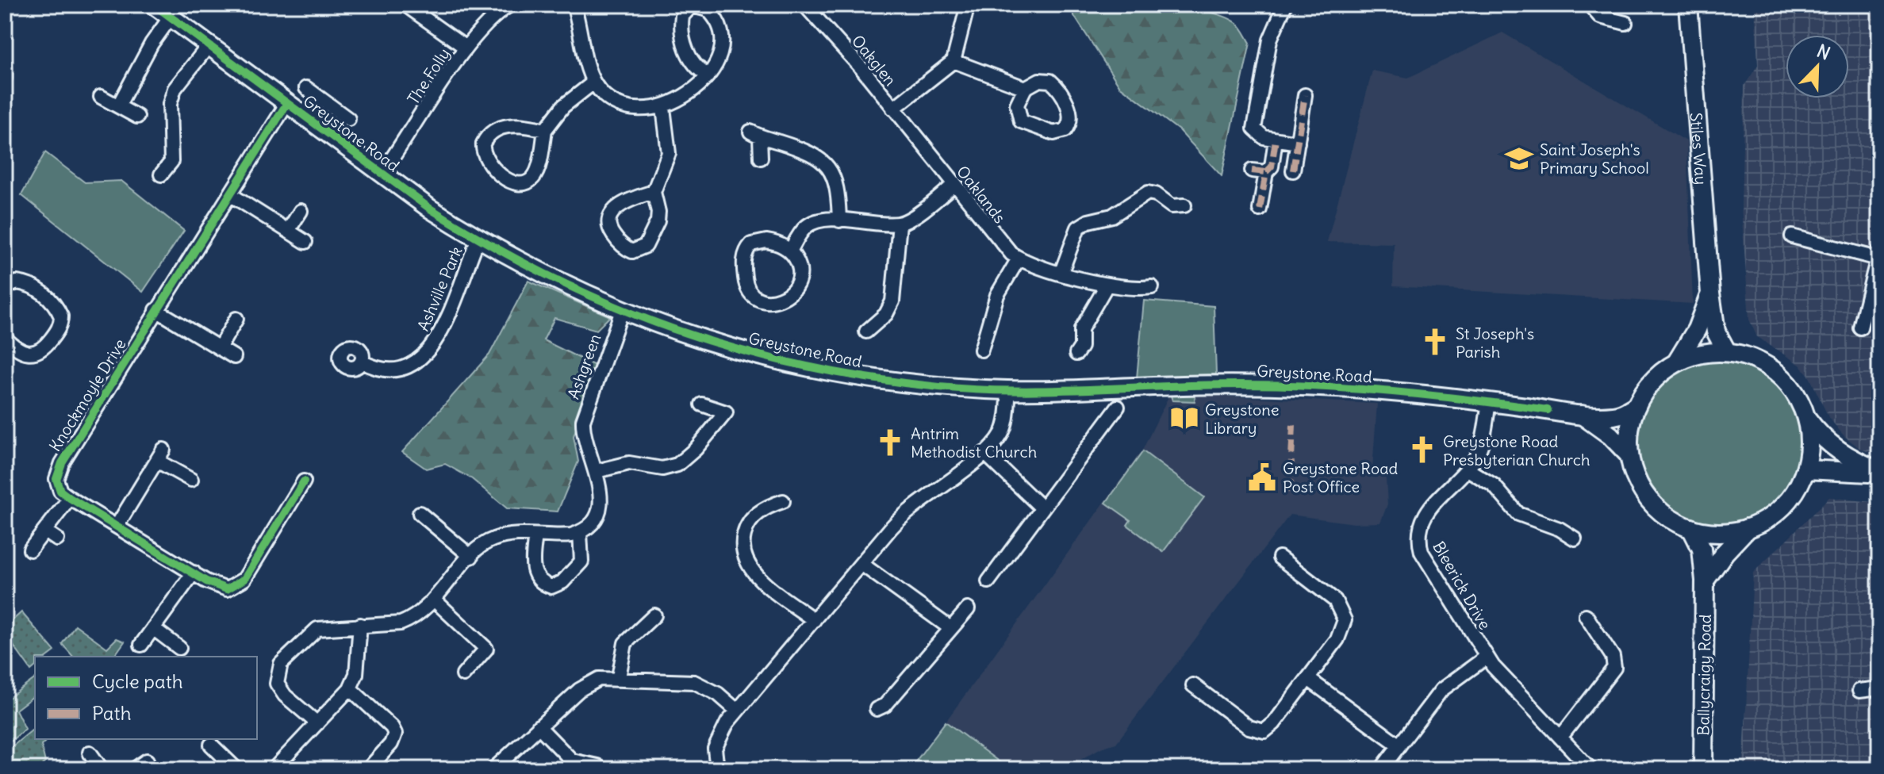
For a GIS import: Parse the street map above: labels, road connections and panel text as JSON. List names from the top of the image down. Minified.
{"streets":{"main road":["Greystone Road","Stiles Way","Ballycraigy Road"],"street":["Oakglen","The Folly","Oaklands","Ashville Park","Ashgreen","Knockmoyle Drive","Bleerick Drive"]},"crossings":[["Oakglen","Oaklands"],["The Folly","Greystone Road"],["Greystone Road","Stiles Way"],["Greystone Road","Ashville Park"],["Greystone Road","Ashgreen"],["Greystone Road","Knockmoyle Drive"],["Greystone Road","Bleerick Drive"],["Greystone Road","Ballycraigy Road"],["Stiles Way","Ballycraigy Road"]],"places":{"school or university":["Saint Joseph's Primary School"],"church":["St Joseph's Parish","Antrim Methodist Church","Greystone Road Presbyterian Church"],"library":["Greystone Library"],"public building":["Greystone Road Post Office"]},"legend":["Cycle path","Path"],"north":"top right"}
